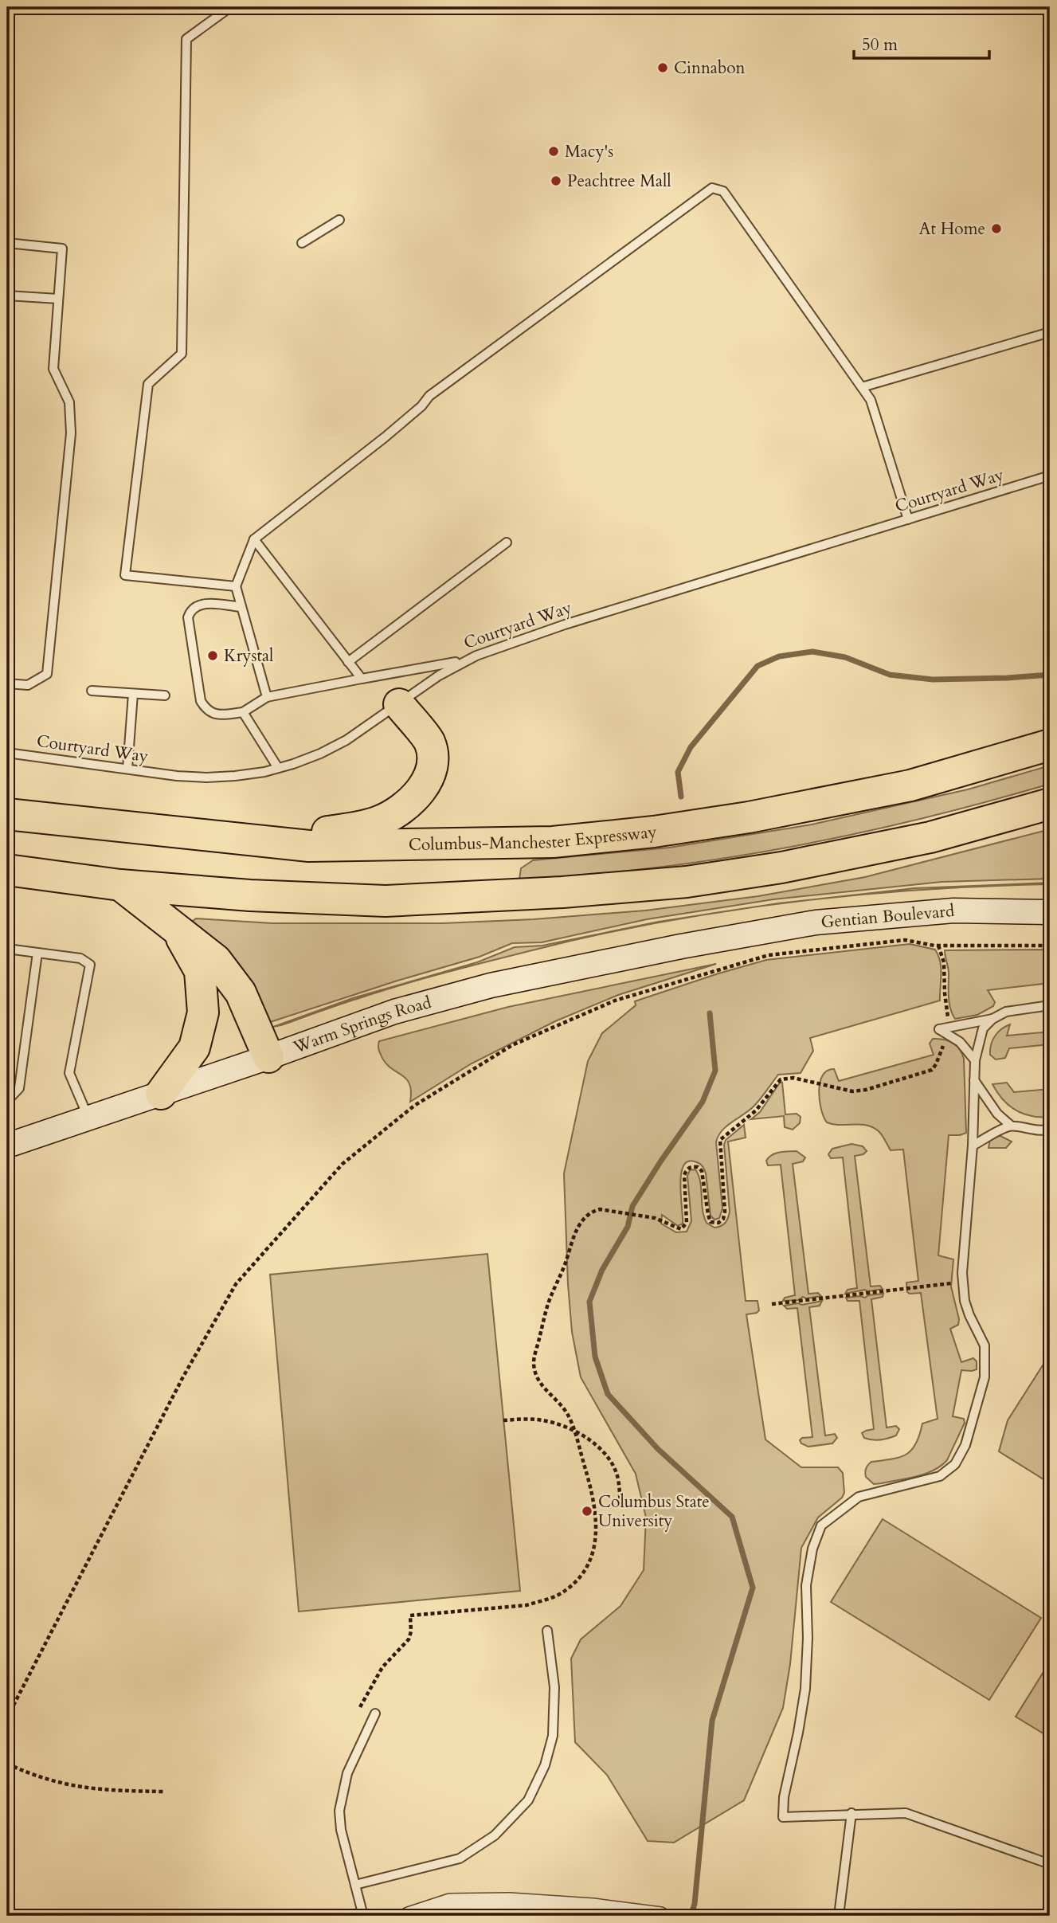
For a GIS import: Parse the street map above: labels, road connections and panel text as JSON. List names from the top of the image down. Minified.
{"streets":{"highway":["Columbus-Manchester Expressway"],"main road":["Gentian Boulevard","Warm Springs Road"],"lane":["Courtyard Way"]},"crossings":[["Gentian Boulevard","Warm Springs Road"]],"places":["Cinnabon","Macy's","Peachtree Mall","At Home","Krystal","Columbus State University"],"scale_bar":"50 m"}
